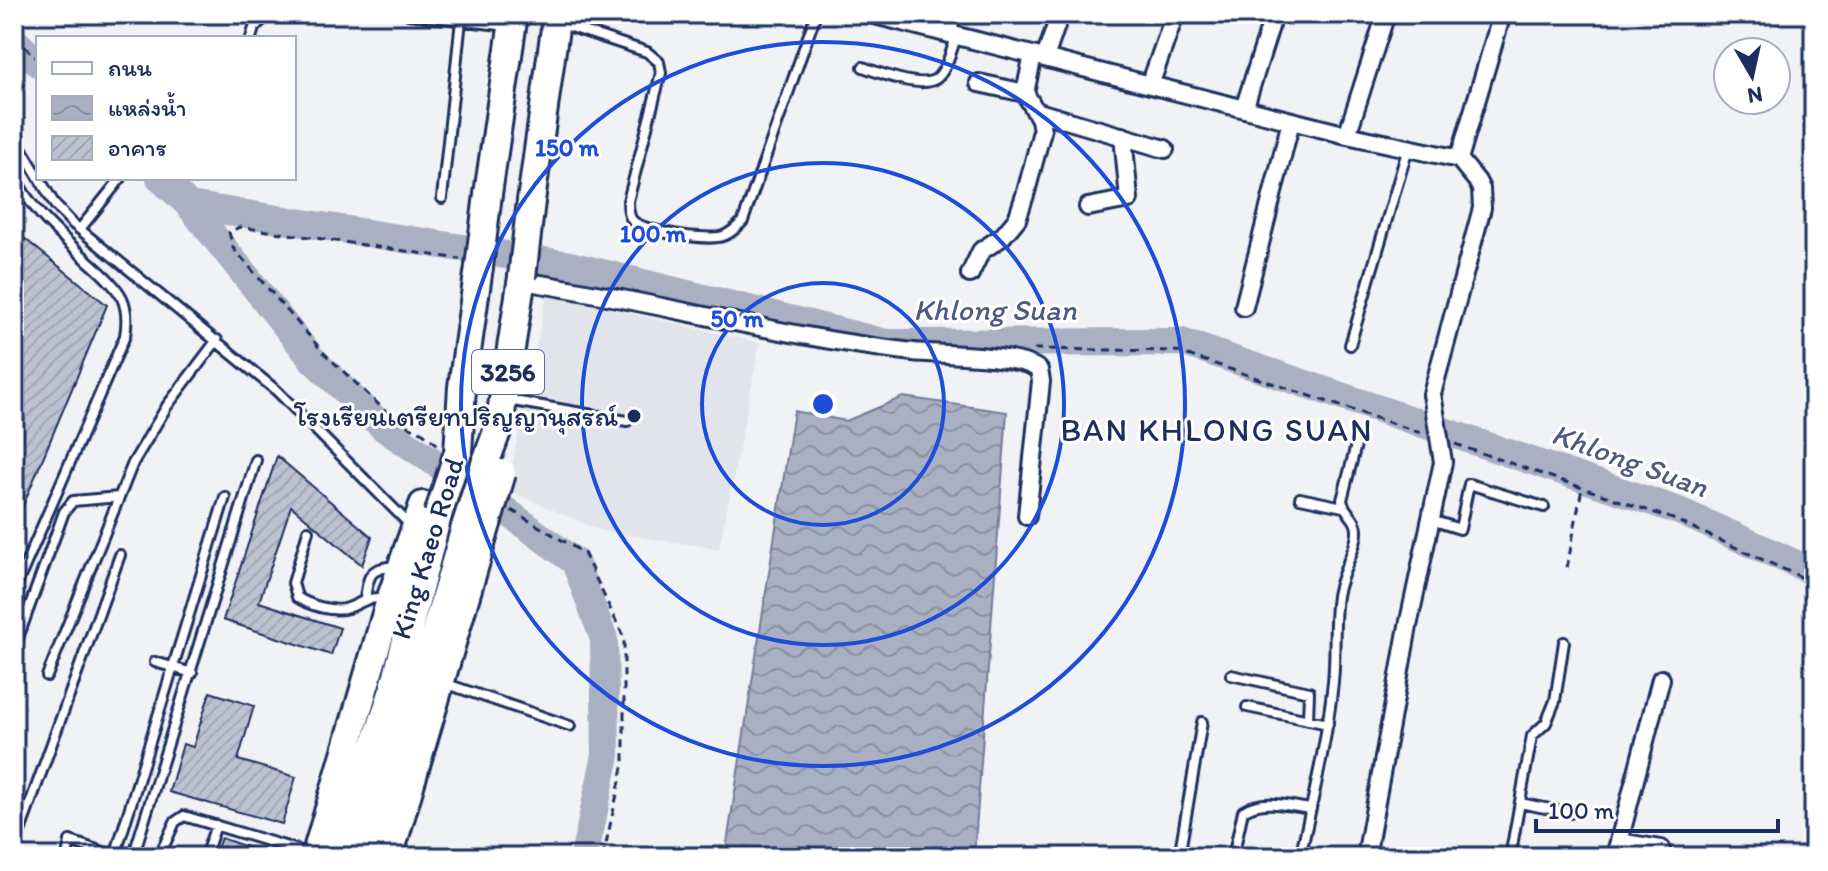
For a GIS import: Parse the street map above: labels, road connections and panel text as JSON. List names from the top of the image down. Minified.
{"streets":{"main road":["3256","King Kaeo Road"]},"districts":["BAN KHLONG SUAN"],"water":["Khlong Suan"],"places":["โรงเรียนเตรียทปริญญานุสรณ์"],"legend":["ถนน","แหล่งน้ำ","อาคาร"],"scale_bar":"100 m","north":"bottom","rings":["150 m","100 m","50 m"]}
